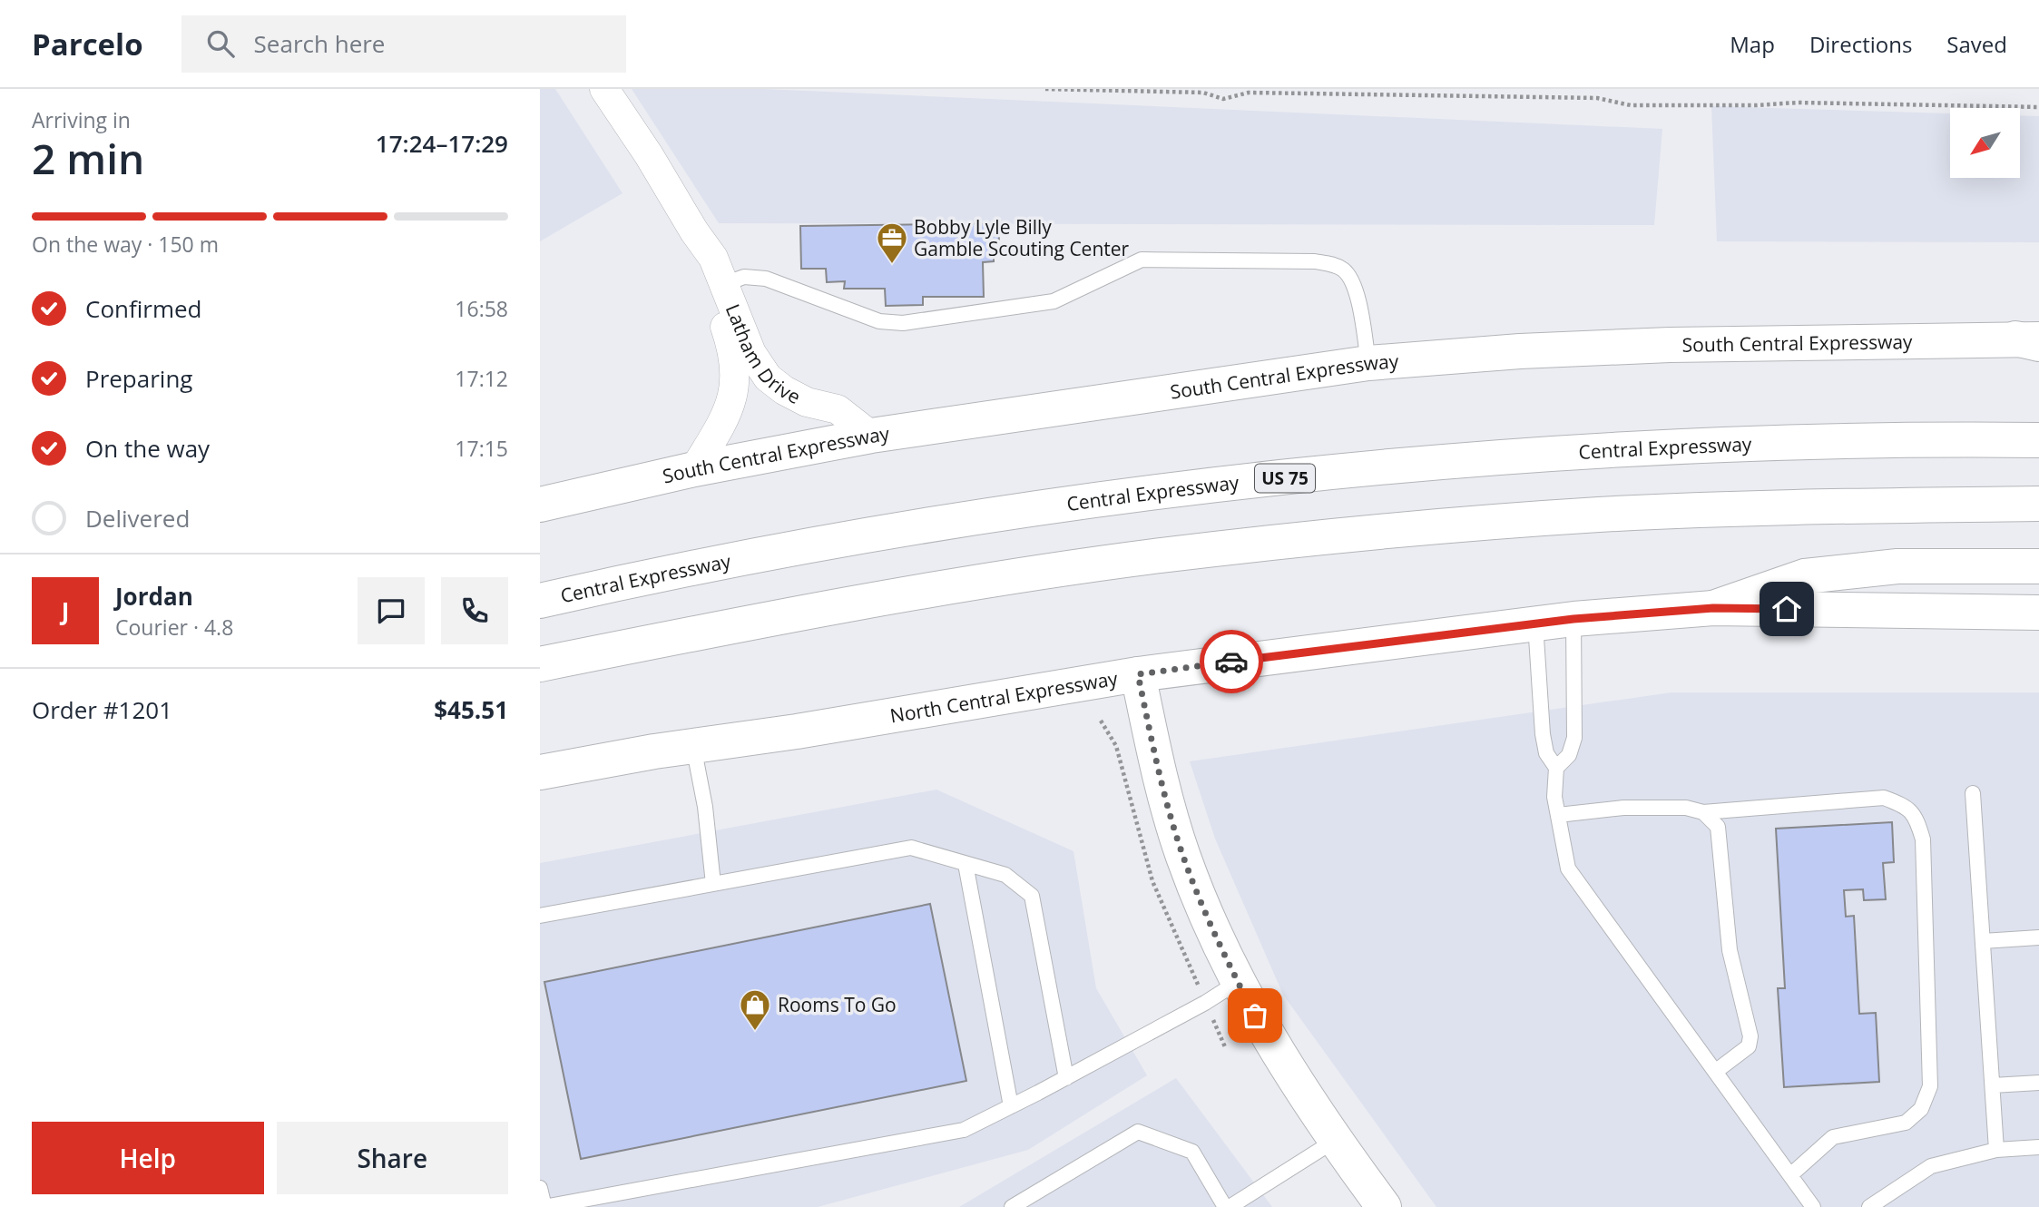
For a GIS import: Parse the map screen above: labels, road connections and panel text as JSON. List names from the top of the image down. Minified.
{"streets":{"main road":["South Central Expressway","Central Expressway","US 75","North Central Expressway"],"street":["Latham Drive"]},"crossings":[["South Central Expressway","Latham Drive"]],"places":{"office":["Bobby Lyle Billy Gamble Scouting Center"],"shop":["Rooms To Go"]},"north":"bottom left","page":{"header":"Parcelo","search":"Search here","nav":["Map","Directions","Saved"],"heading":["2 min","Arriving in","17:24–17:29"],"panel":["Jordan","Courier · 4.8","Order #1201","$45.51"],"bar":"On the way · 150 m","list":[["Confirmed","16:58"],["Preparing","17:12"],["On the way","17:15"],"Delivered"],"round":"J","buttons":["Help","Share"]}}
